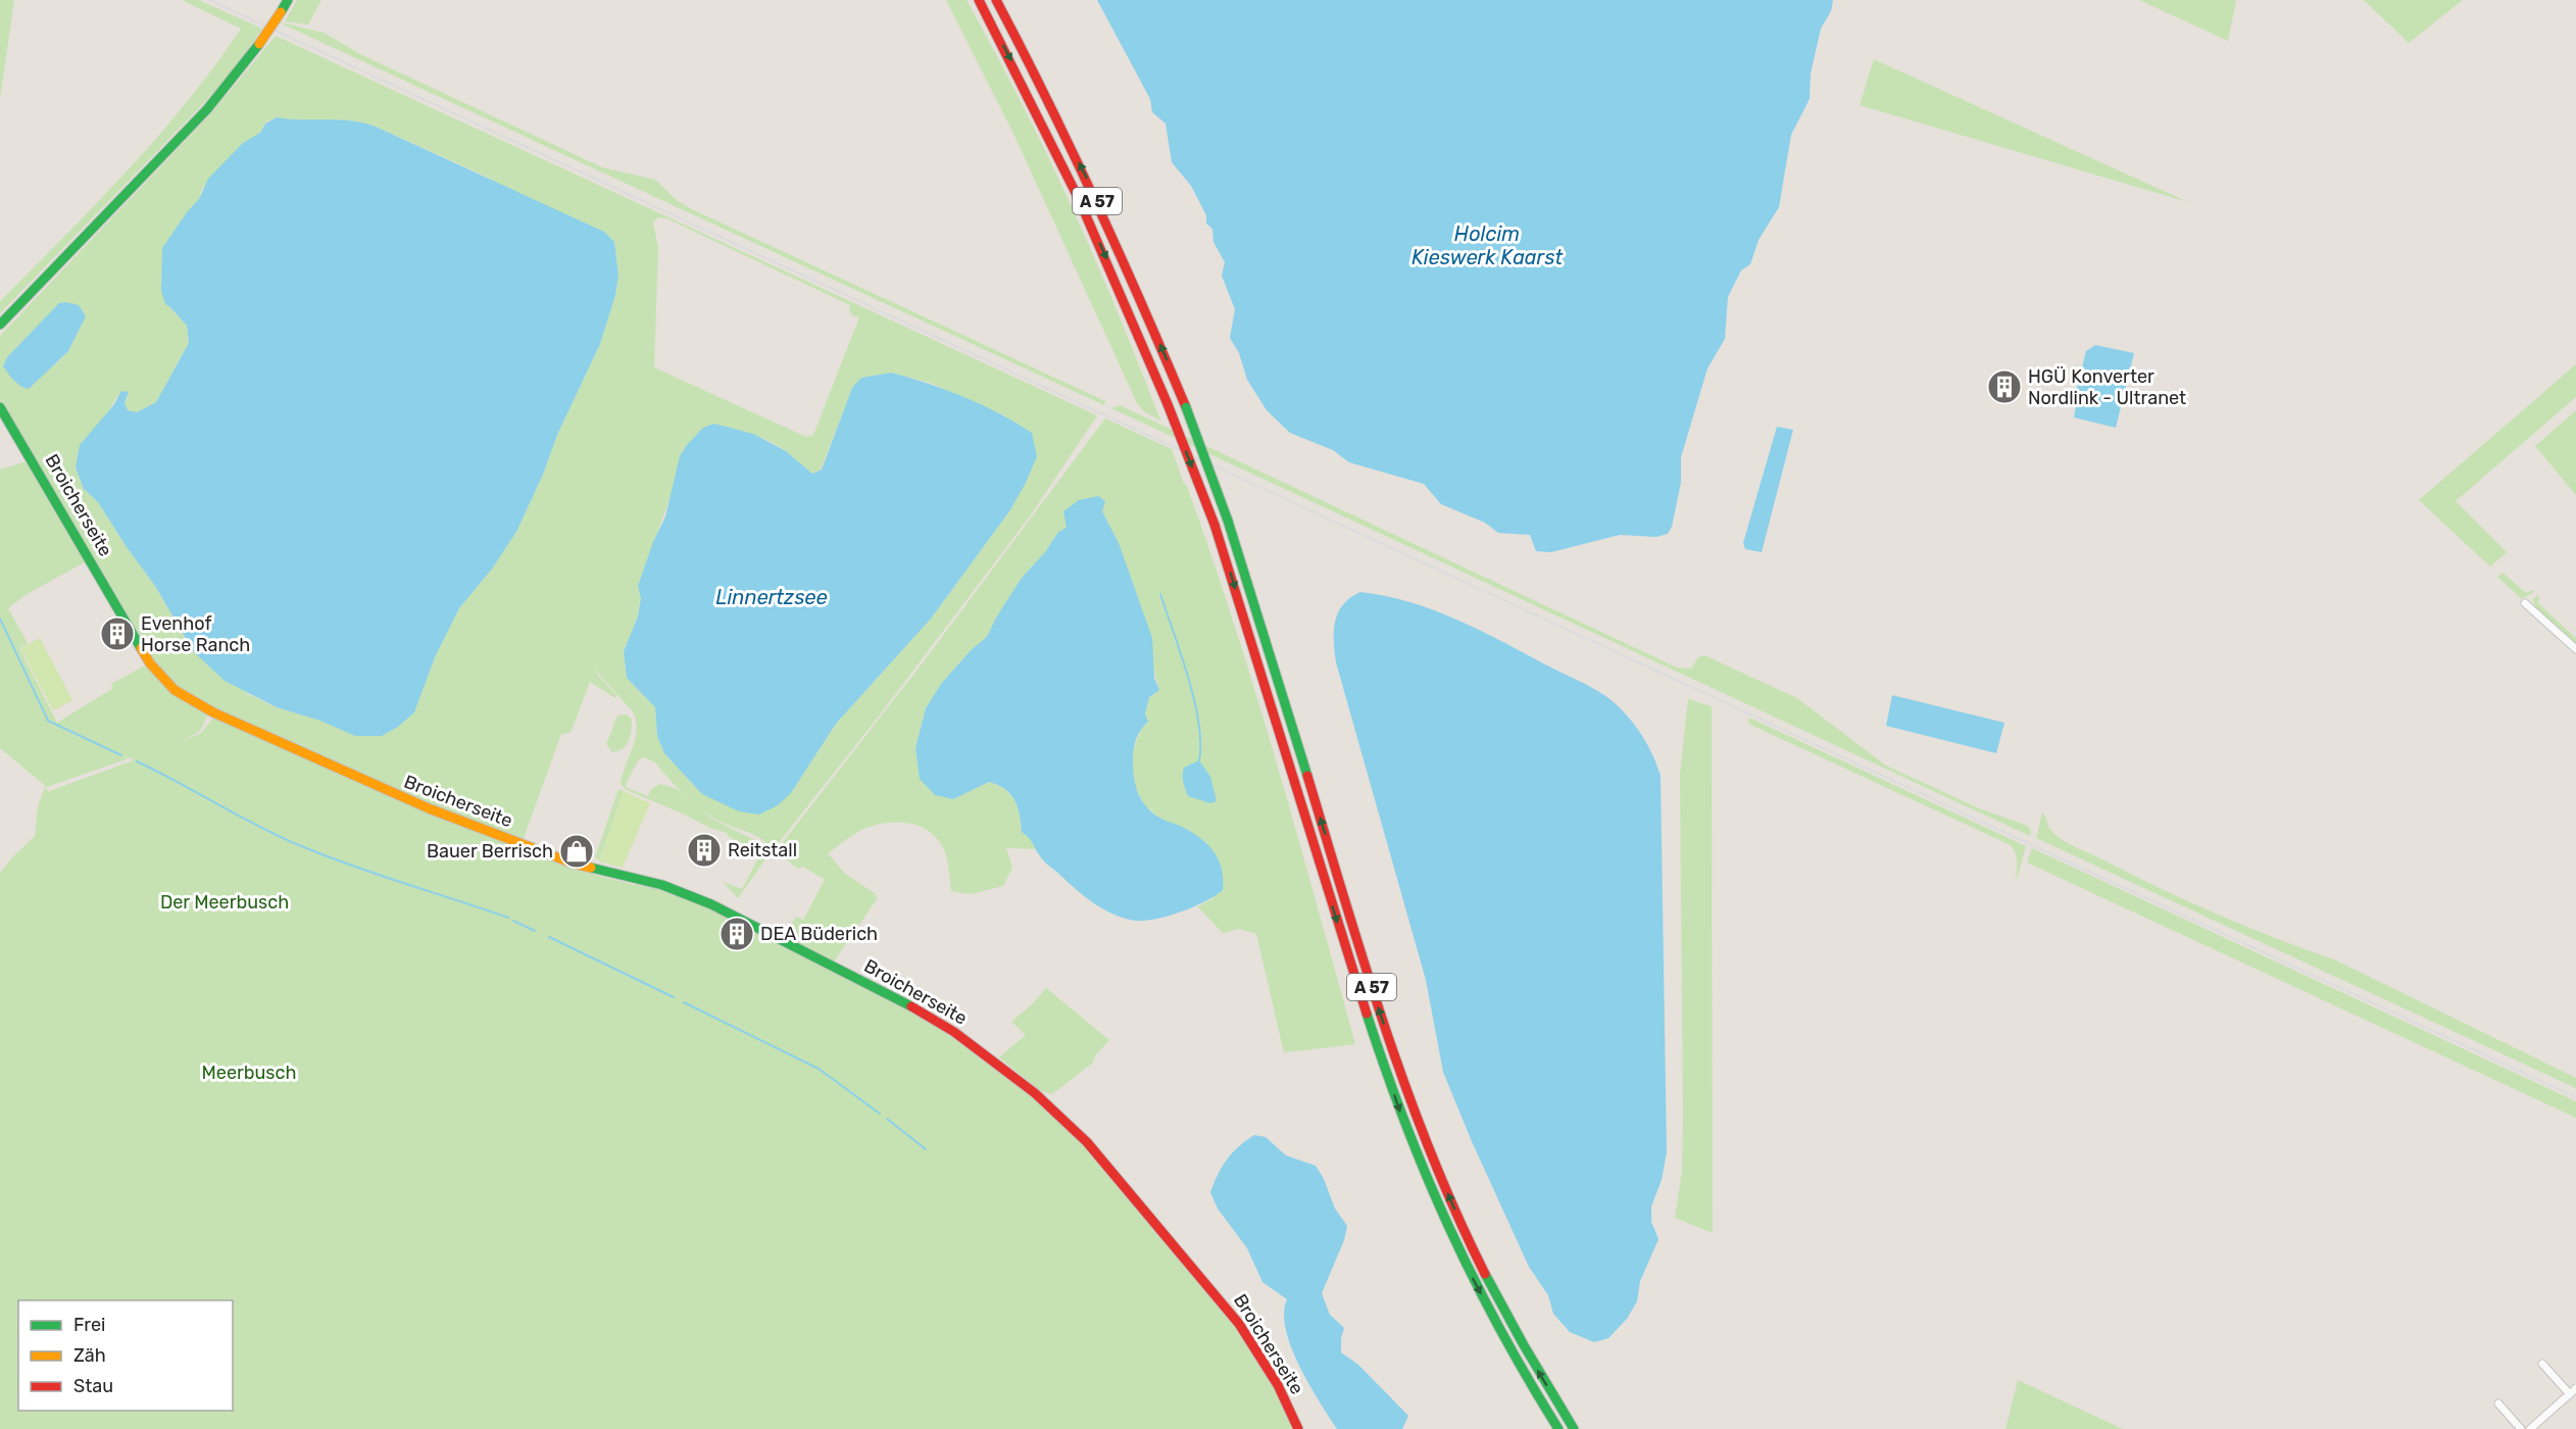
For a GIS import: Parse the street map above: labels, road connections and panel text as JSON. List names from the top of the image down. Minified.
{"streets":{"main road":["A 57","Broicherseite"]},"water":["Holcim Kieswerk Kaarst","Linnertzsee"],"parks":["Der Meerbusch","Meerbusch"],"places":{"building":["HGÜ Konverter Nordlink - Ultranet","Evenhof Horse Ranch","Reitstall","DEA Büderich"],"shop":["Bauer Berrisch"]},"legend":["Frei","Zäh","Stau"]}
